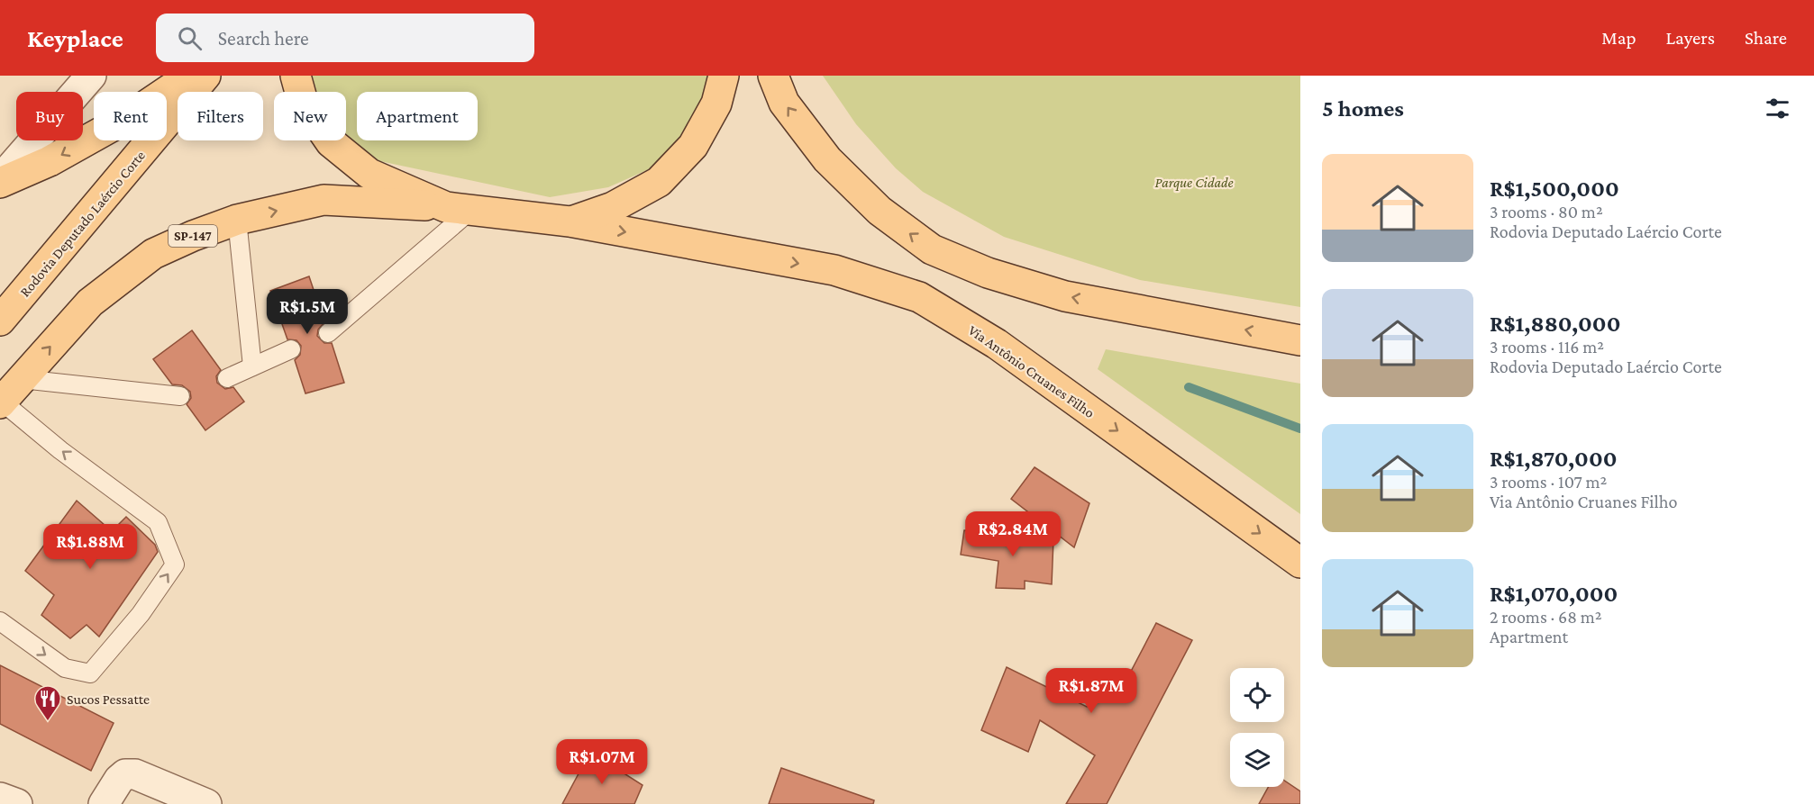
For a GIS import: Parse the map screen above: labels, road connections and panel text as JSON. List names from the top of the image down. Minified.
{"streets":{"main road":["Rodovia Deputado Laércio Corte","SP-147","Via Antônio Cruanes Filho"]},"crossings":[["SP-147","Via Antônio Cruanes Filho"]],"parks":["Parque Cidade"],"places":{"restaurant":["Sucos Pessatte"]},"page":{"header":"Keyplace","search":"Search here","nav":["Map","Layers","Share"],"heading":"5 homes","chip":["Buy","Rent","Filters","New","Apartment"],"list":[{"name":"R$1,500,000","note":"3 rooms · 80 m² · Rodovia Deputado Laércio Corte"},{"name":"R$1,880,000","note":"3 rooms · 116 m² · Rodovia Deputado Laércio Corte"},{"name":"R$1,870,000","note":"3 rooms · 107 m² · Via Antônio Cruanes Filho"},{"name":"R$1,070,000","note":"2 rooms · 68 m² · Apartment"}],"price":["R$1.5M","R$2.84M","R$1.88M","R$1.87M","R$1.07M"]}}
